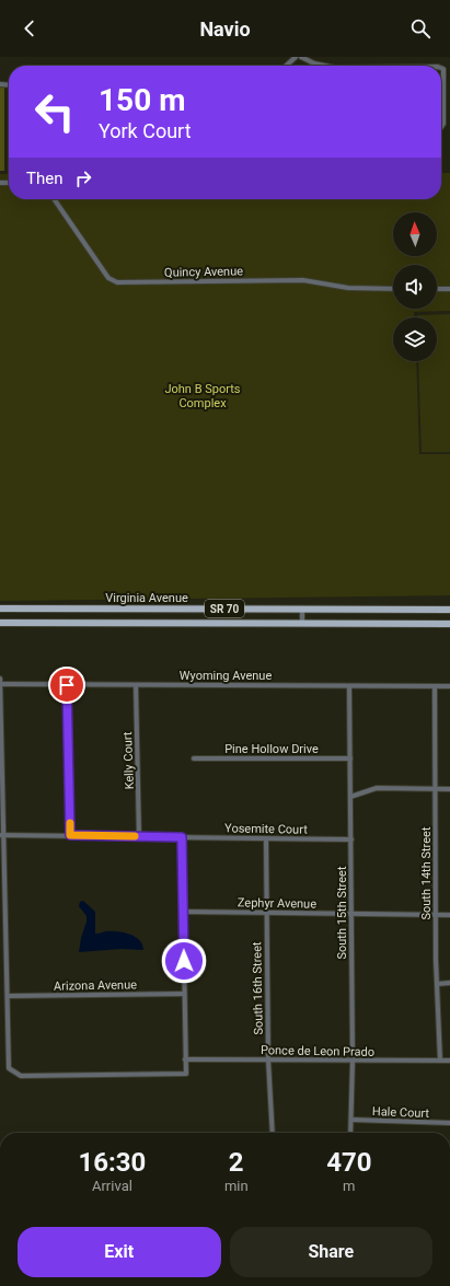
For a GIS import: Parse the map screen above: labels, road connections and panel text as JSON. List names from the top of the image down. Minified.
{"streets":{"main road":["Virginia Avenue","SR 70"],"street":["Quincy Avenue","Wyoming Avenue","Pine Hollow Drive","Kelly Court","Yosemite Court","South 14th Street","Zephyr Avenue","South 15th Street","Arizona Avenue","South 16th Street","Ponce de Leon Prado","Hale Court"]},"crossings":[["Wyoming Avenue","Kelly Court"],["Wyoming Avenue","South 14th Street"],["Wyoming Avenue","South 15th Street"],["Pine Hollow Drive","South 15th Street"],["Kelly Court","Yosemite Court"],["Yosemite Court","South 15th Street"],["Yosemite Court","South 16th Street"],["South 14th Street","Zephyr Avenue"],["South 14th Street","Ponce de Leon Prado"],["Zephyr Avenue","South 15th Street"],["Zephyr Avenue","South 16th Street"],["South 15th Street","Ponce de Leon Prado"],["South 15th Street","Hale Court"],["South 16th Street","Ponce de Leon Prado"]],"parks":["John B Sports Complex"],"north":"top","page":{"header":"Navio","turn":["150 m","York Court"],"then":"Then","eta":["16:30","Arrival","2","min","470","m"],"buttons":["Exit","Share"]}}
